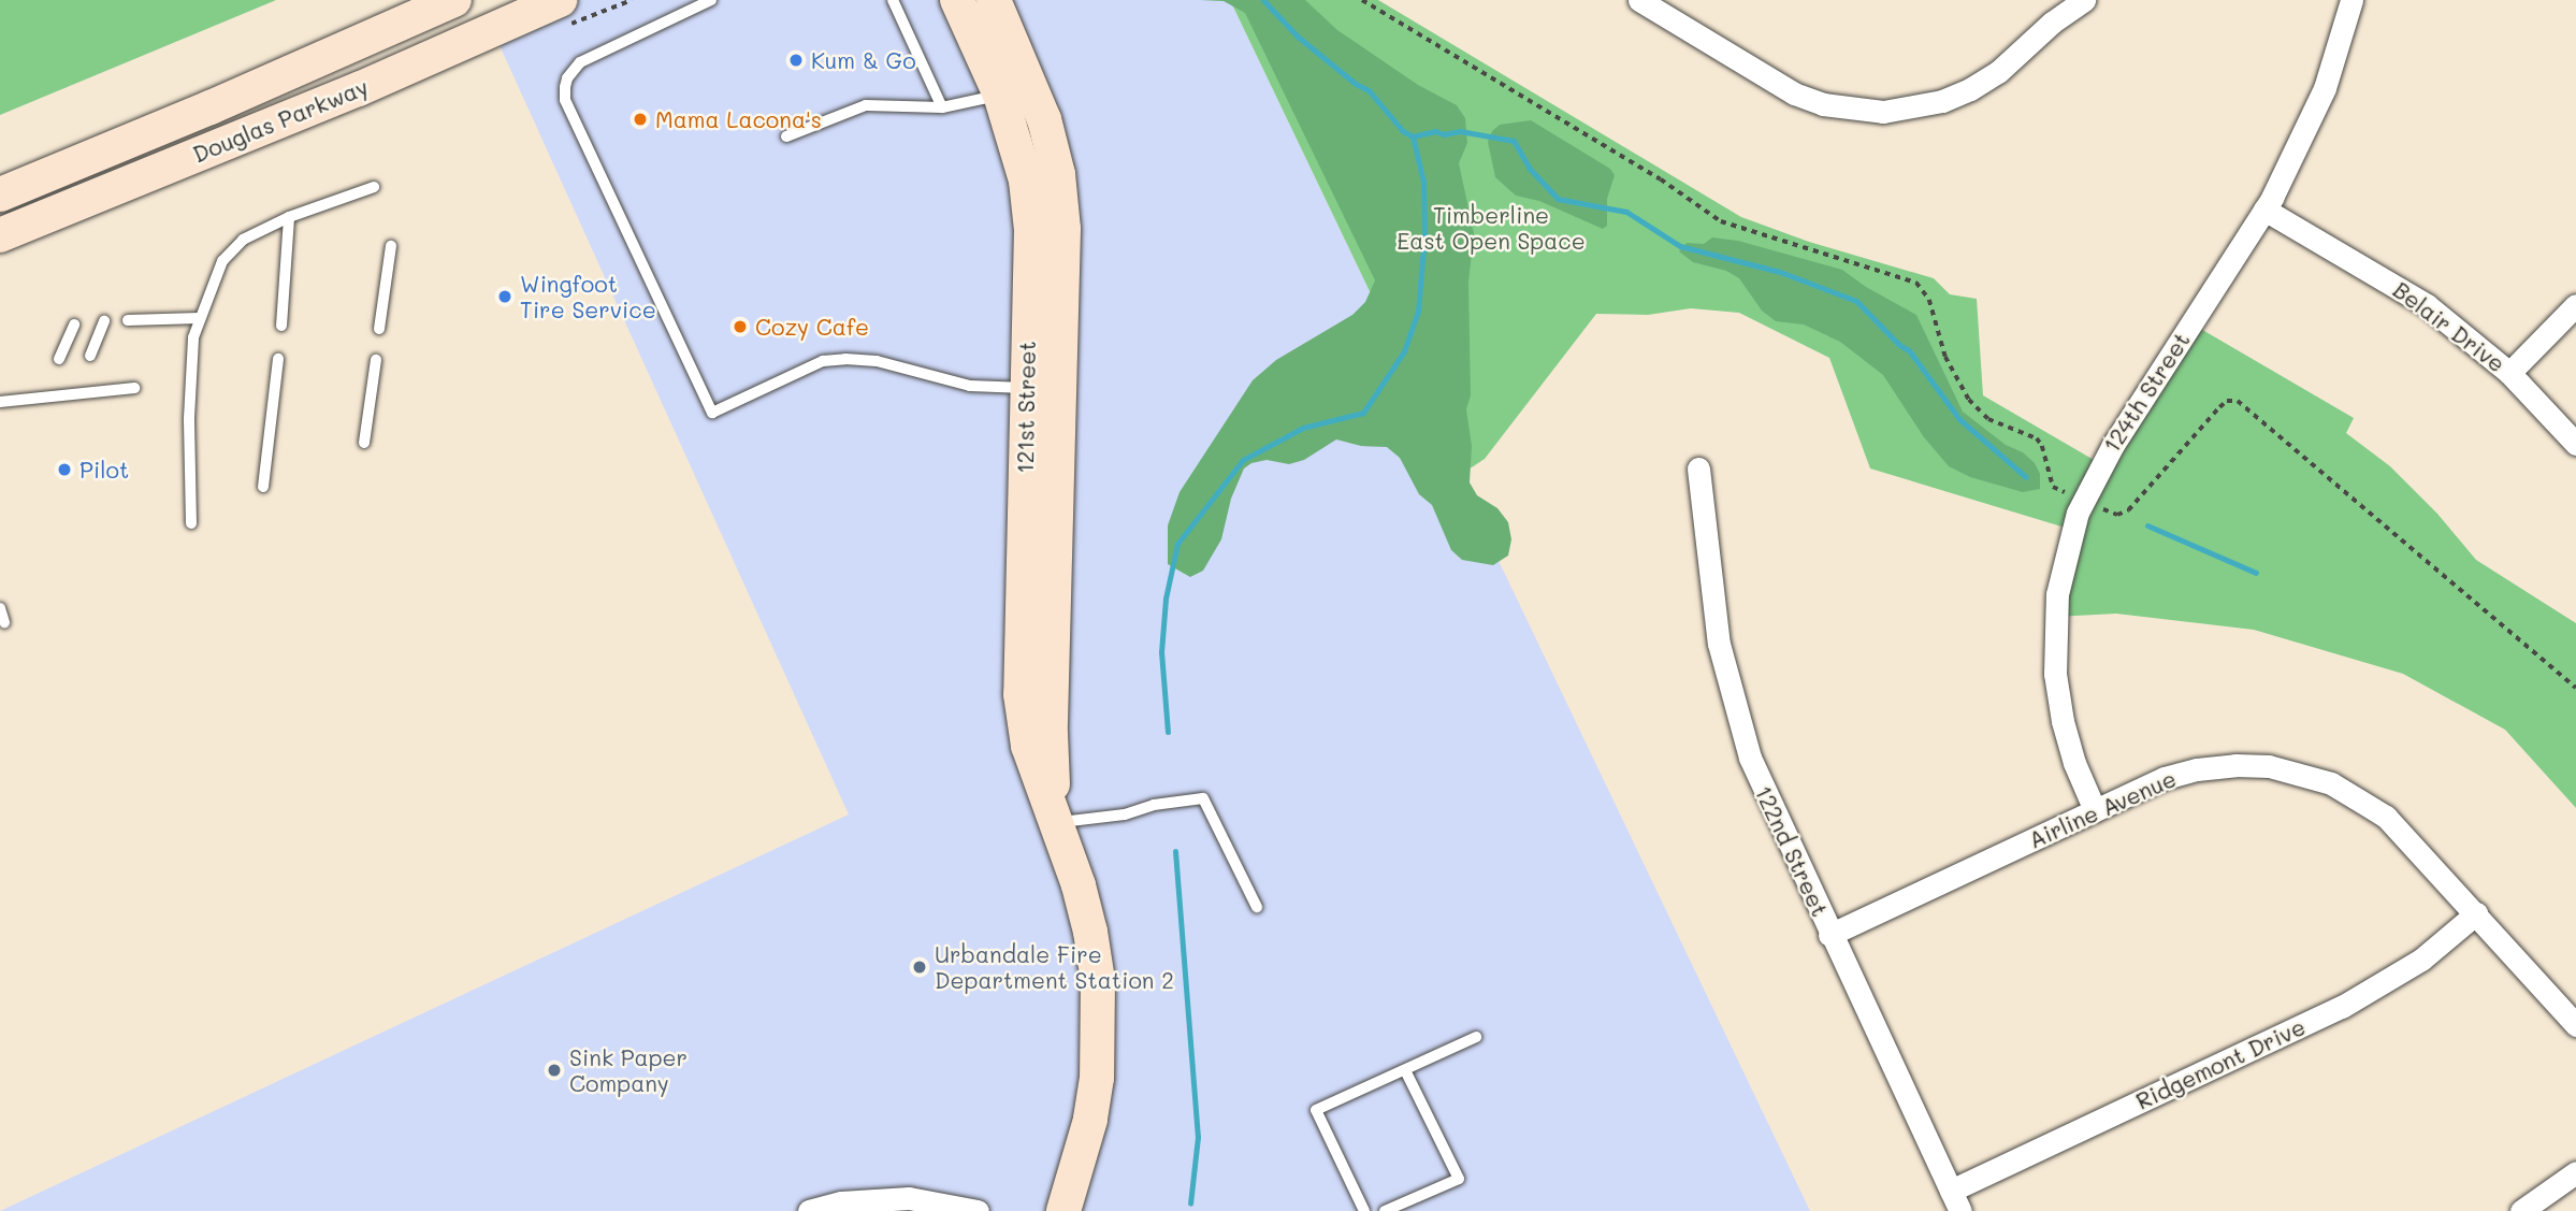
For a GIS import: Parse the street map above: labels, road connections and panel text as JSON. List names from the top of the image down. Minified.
{"streets":{"street":["Douglas Parkway","Belair Drive","124th Street","121st Street","Airline Avenue","122nd Street","Ridgemont Drive"]},"crossings":[["Belair Drive","124th Street"],["124th Street","Airline Avenue"],["Airline Avenue","122nd Street"],["Airline Avenue","Ridgemont Drive"],["122nd Street","Ridgemont Drive"]],"parks":["Timberline East Open Space"],"places":["Kum & Go","Mama Lacona's","Wingfoot Tire Service","Cozy Cafe","Pilot","Urbandale Fire Department Station 2","Sink Paper Company"]}
